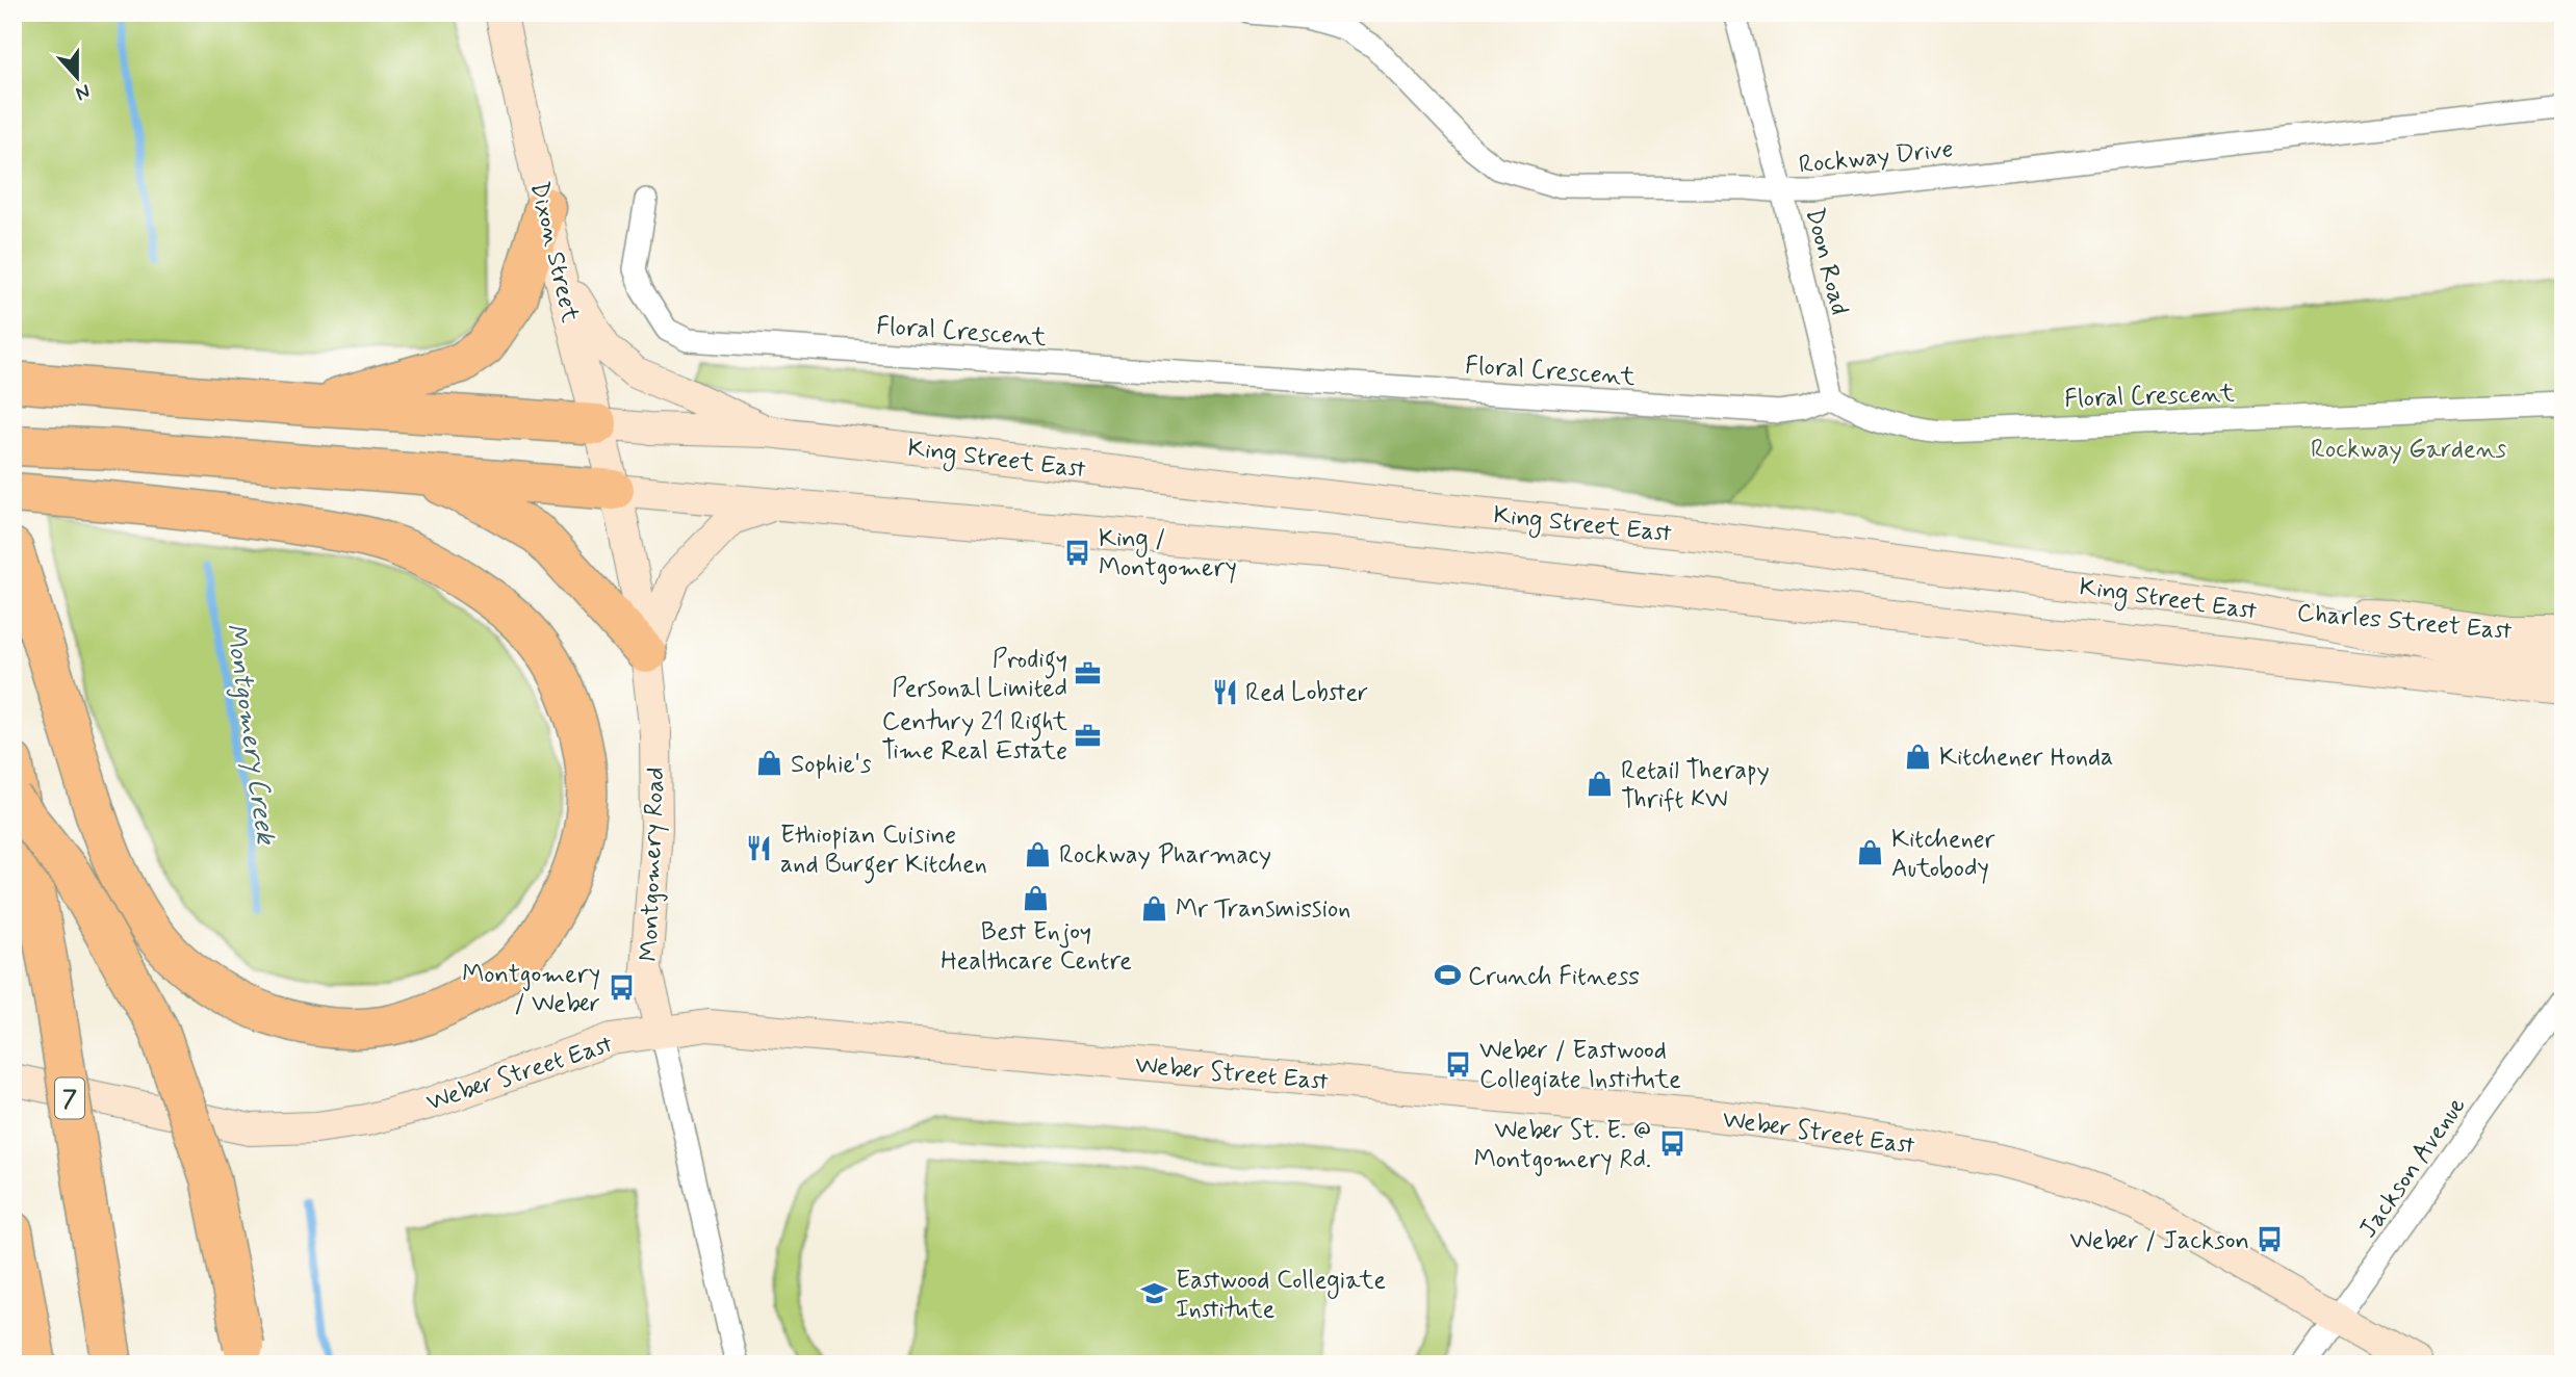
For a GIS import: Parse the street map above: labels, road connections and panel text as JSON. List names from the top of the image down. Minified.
{"streets":{"highway":["7"],"main road":["Dixon Street","King Street East","Charles Street East","Montgomery Road","Weber Street East"],"street":["Rockway Drive","Doon Road","Floral Crescent","Jackson Avenue"]},"crossings":[["Rockway Drive","Doon Road"],["Dixon Street","King Street East"],["Dixon Street","Montgomery Road"],["Doon Road","Floral Crescent"],["King Street East","Charles Street East"],["King Street East","Montgomery Road"],["Montgomery Road","Weber Street East"],["Weber Street East","Jackson Avenue"]],"water":["Montgomery Creek"],"parks":["Rockway Gardens"],"places":{"bus stop":["King / Montgomery","Montgomery / Weber","Weber / Eastwood Collegiate Institute","Weber St. E. @ Montgomery Rd.","Weber / Jackson"],"office":["Prodigy Personal Limited","Century 21 Right Time Real Estate"],"restaurant":["Red Lobster","Ethiopian Cuisine and Burger Kitchen"],"shop":["Kitchener Honda","Sophie's","Retail Therapy Thrift KW","Kitchener Autobody","Rockway Pharmacy","Best Enjoy Healthcare Centre","Mr Transmission"],"sports":["Crunch Fitness"],"school or university":["Eastwood Collegiate Institute"]},"north":"bottom"}
